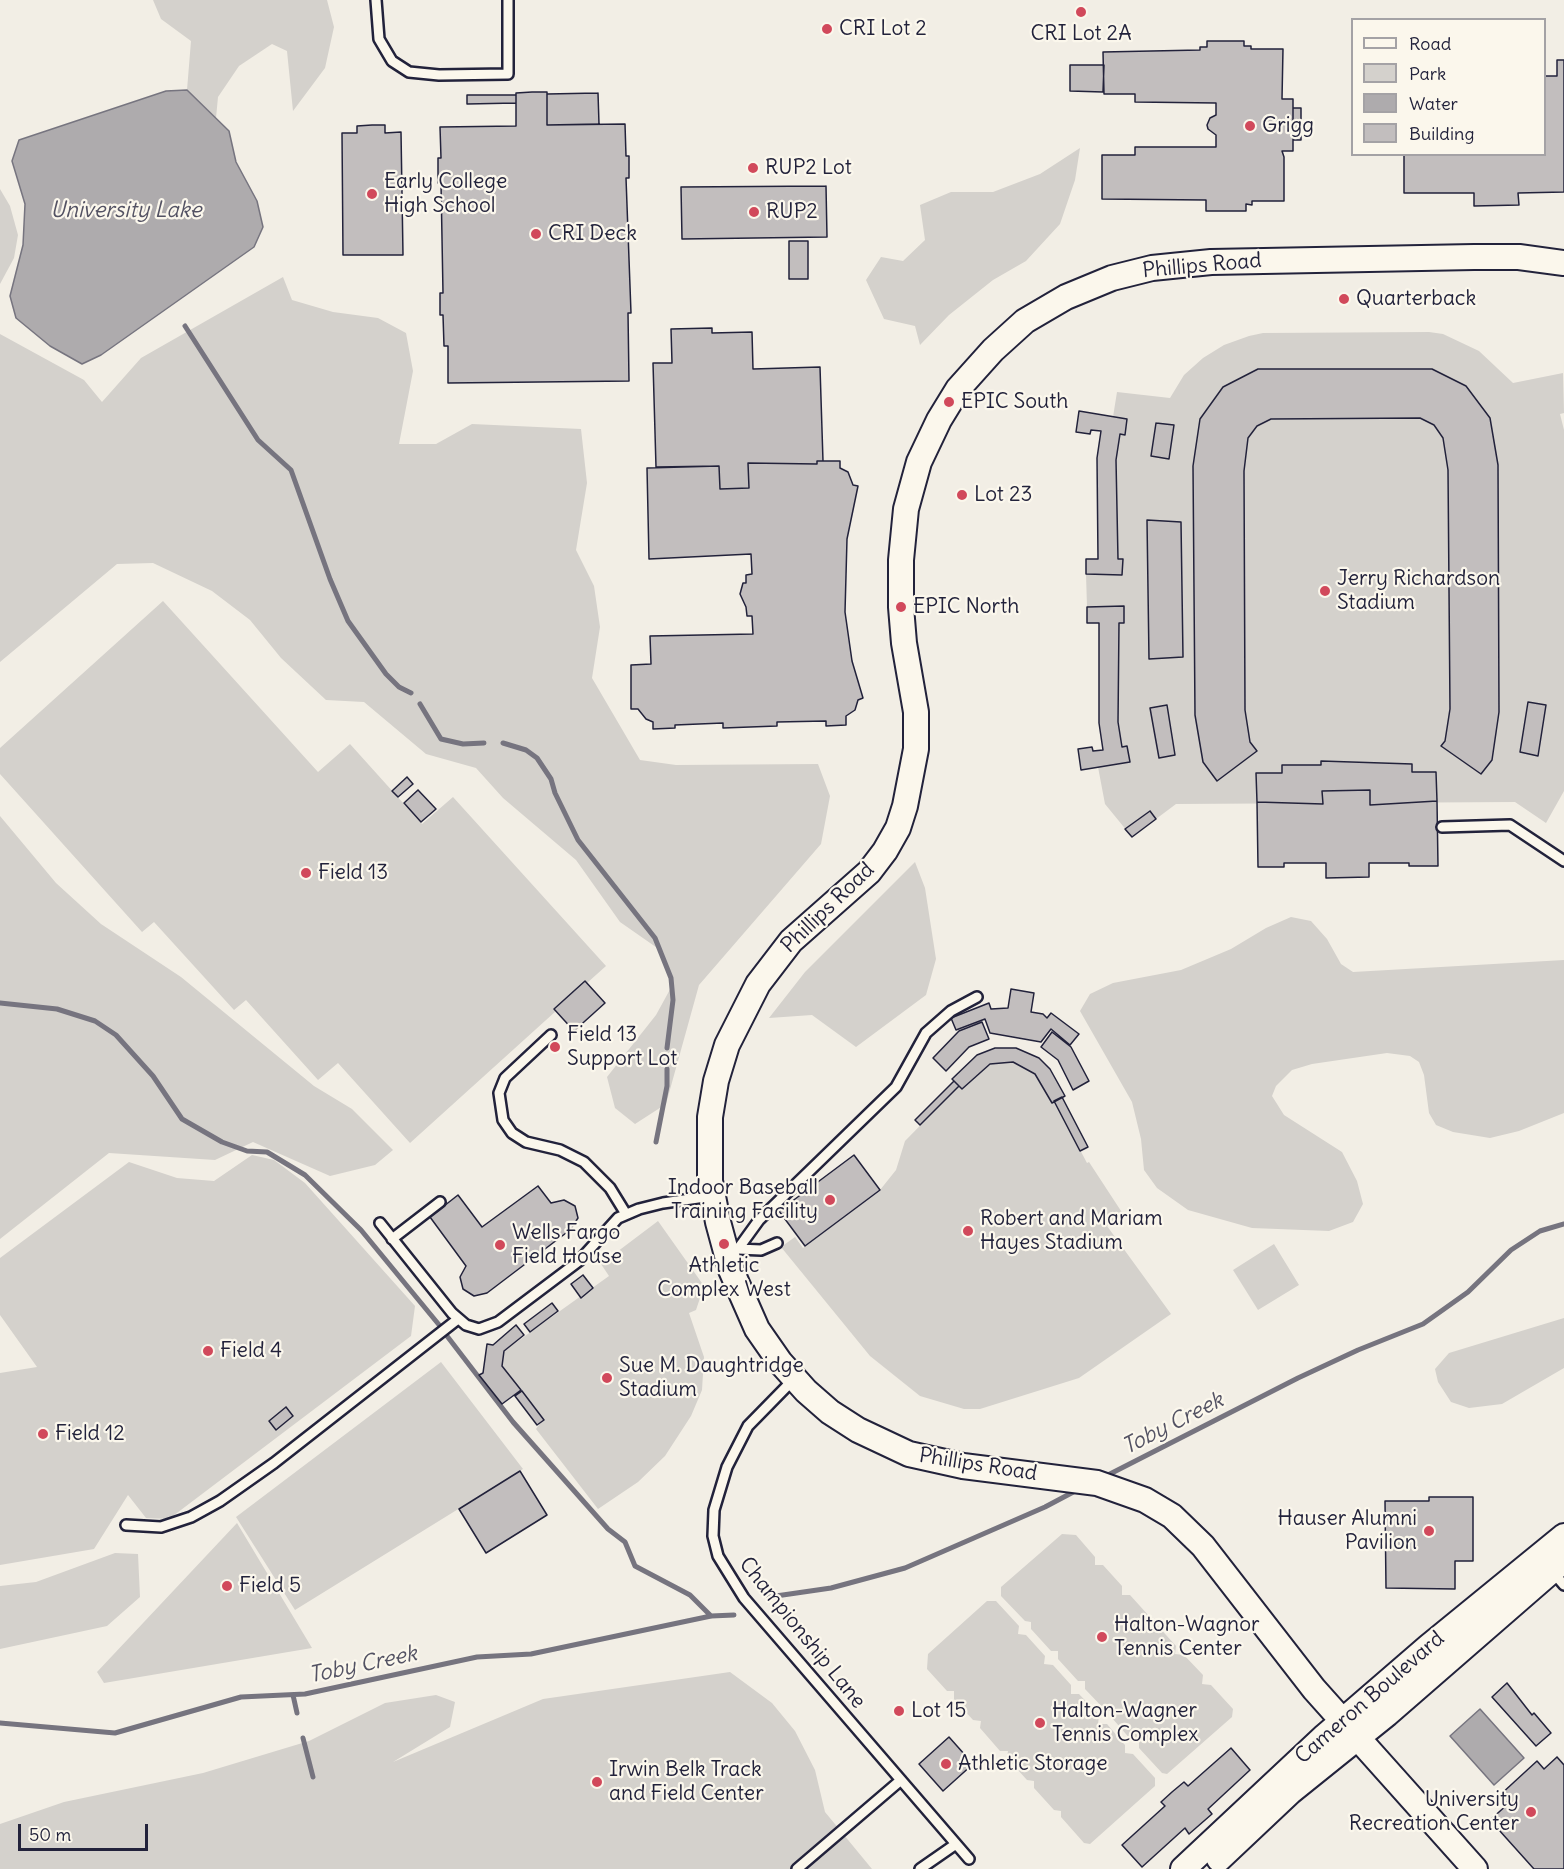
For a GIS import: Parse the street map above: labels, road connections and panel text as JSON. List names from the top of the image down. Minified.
{"streets":{"street":["Phillips Road","Cameron Boulevard"],"lane":["Championship Lane"]},"crossings":[["Phillips Road","Championship Lane"],["Phillips Road","Cameron Boulevard"]],"water":["University Lake","Toby Creek"],"places":["CRI Lot 2A","CRI Lot 2","Grigg","RUP2 Lot","Early College High School","RUP2","CRI Deck","Quarterback","EPIC South","Lot 23","Jerry Richardson Stadium","EPIC North","Field 13","Field 13 Support Lot","Indoor Baseball Training Facility","Robert and Mariam Hayes Stadium","Athletic Complex West","Wells Fargo Field House","Field 4","Sue M. Daughtridge Stadium","Field 12","Hauser Alumni Pavilion","Field 5","Halton-Wagnor Tennis Center","Lot 15","Halton-Wagner Tennis Complex","Athletic Storage","Irwin Belk Track and Field Center","University Recreation Center"],"legend":["Road","Park","Water","Building"],"scale_bar":"50 m"}
